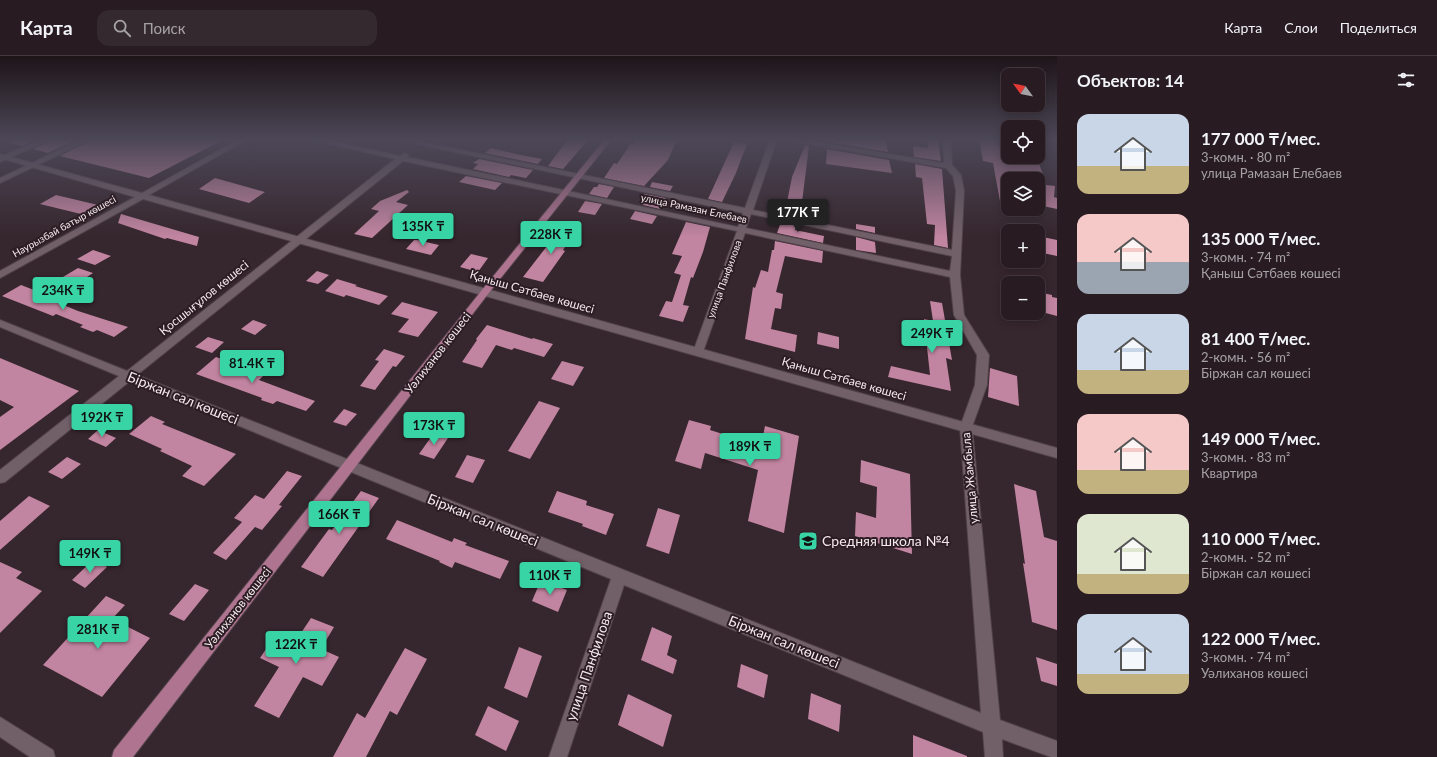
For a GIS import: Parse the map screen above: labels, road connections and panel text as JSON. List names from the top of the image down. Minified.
{"streets":{"main road":["Уәлиханов көшесі"],"street":["улица Рамазан Елебаев","Наурызбай батыр көшесі","улица Панфилова","Қаныш Сәтбаев көшесі","Қосшығұлов көшесі","Біржан сал көшесі","улица Жамбыла"]},"crossings":[["улица Рамазан Елебаев","улица Панфилова"],["улица Рамазан Елебаев","Уәлиханов көшесі"],["улица Рамазан Елебаев","улица Жамбыла"],["Наурызбай батыр көшесі","Қаныш Сәтбаев көшесі"],["улица Панфилова","Қаныш Сәтбаев көшесі"],["улица Панфилова","Біржан сал көшесі"],["Қаныш Сәтбаев көшесі","Қосшығұлов көшесі"],["Қаныш Сәтбаев көшесі","Уәлиханов көшесі"],["Қаныш Сәтбаев көшесі","улица Жамбыла"],["Қосшығұлов көшесі","Біржан сал көшесі"],["Уәлиханов көшесі","Біржан сал көшесі"],["Біржан сал көшесі","улица Жамбыла"]],"places":{"school or university":["Средняя школа №4"]},"north":"top left","page":{"header":"Карта","search":"Поиск","nav":["Карта","Слои","Поделиться"],"heading":"Объектов: 14","map_buttons":["+","−"],"list":[{"name":"177 000 ₸/мес.","note":"3-комн. · 80 m² · улица Рамазан Елебаев"},{"name":"135 000 ₸/мес.","note":"3-комн. · 74 m² · Қаныш Сәтбаев көшесі"},{"name":"81 400 ₸/мес.","note":"2-комн. · 56 m² · Біржан сал көшесі"},{"name":"149 000 ₸/мес.","note":"3-комн. · 83 m² · Квартира"},{"name":"110 000 ₸/мес.","note":"2-комн. · 52 m² · Біржан сал көшесі"},{"name":"122 000 ₸/мес.","note":"3-комн. · 74 m² · Уәлиханов көшесі"}],"price":["177K ₸","135K ₸","228K ₸","234K ₸","249K ₸","81.4K ₸","192K ₸","173K ₸","189K ₸","166K ₸","149K ₸","110K ₸","281K ₸","122K ₸"]}}
